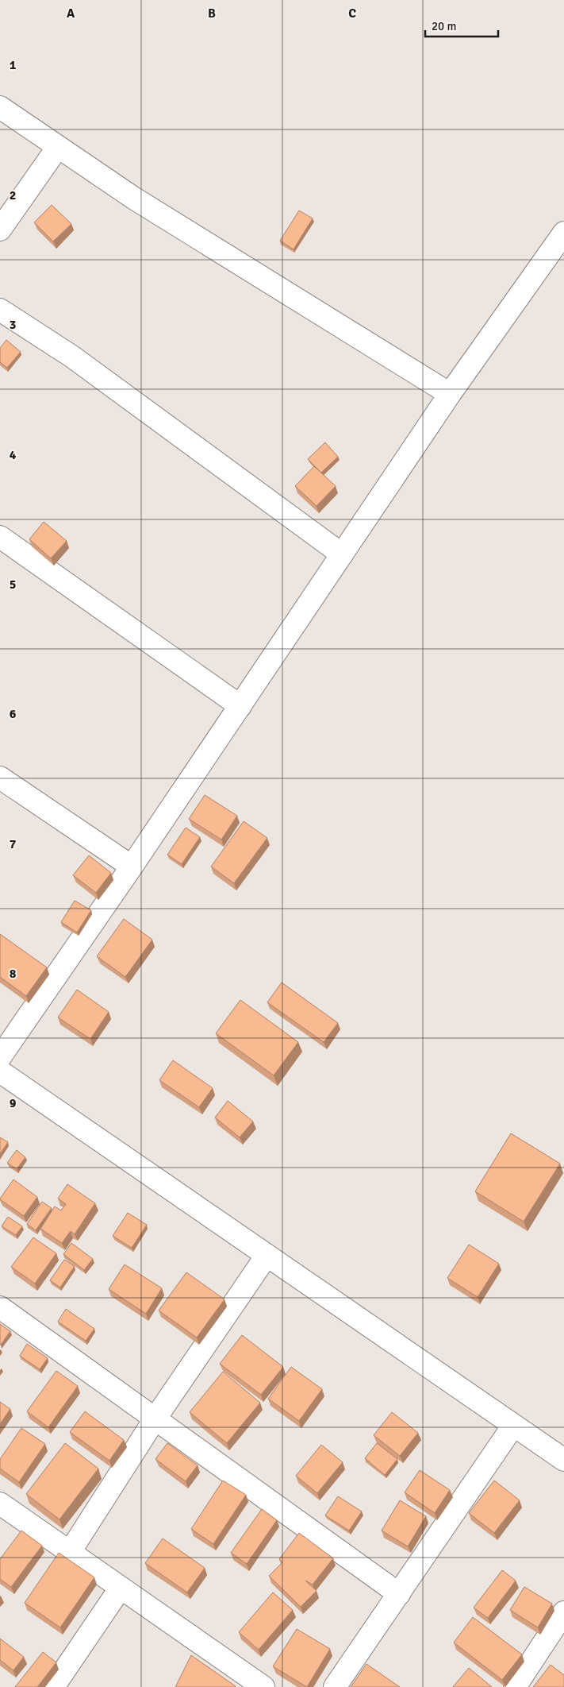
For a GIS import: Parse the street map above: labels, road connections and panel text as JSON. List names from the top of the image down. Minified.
{"scale_bar":"20 m","grid":{"columns":["A","B","C"],"rows":["1","2","3","4","5","6","7","8","9"]}}
